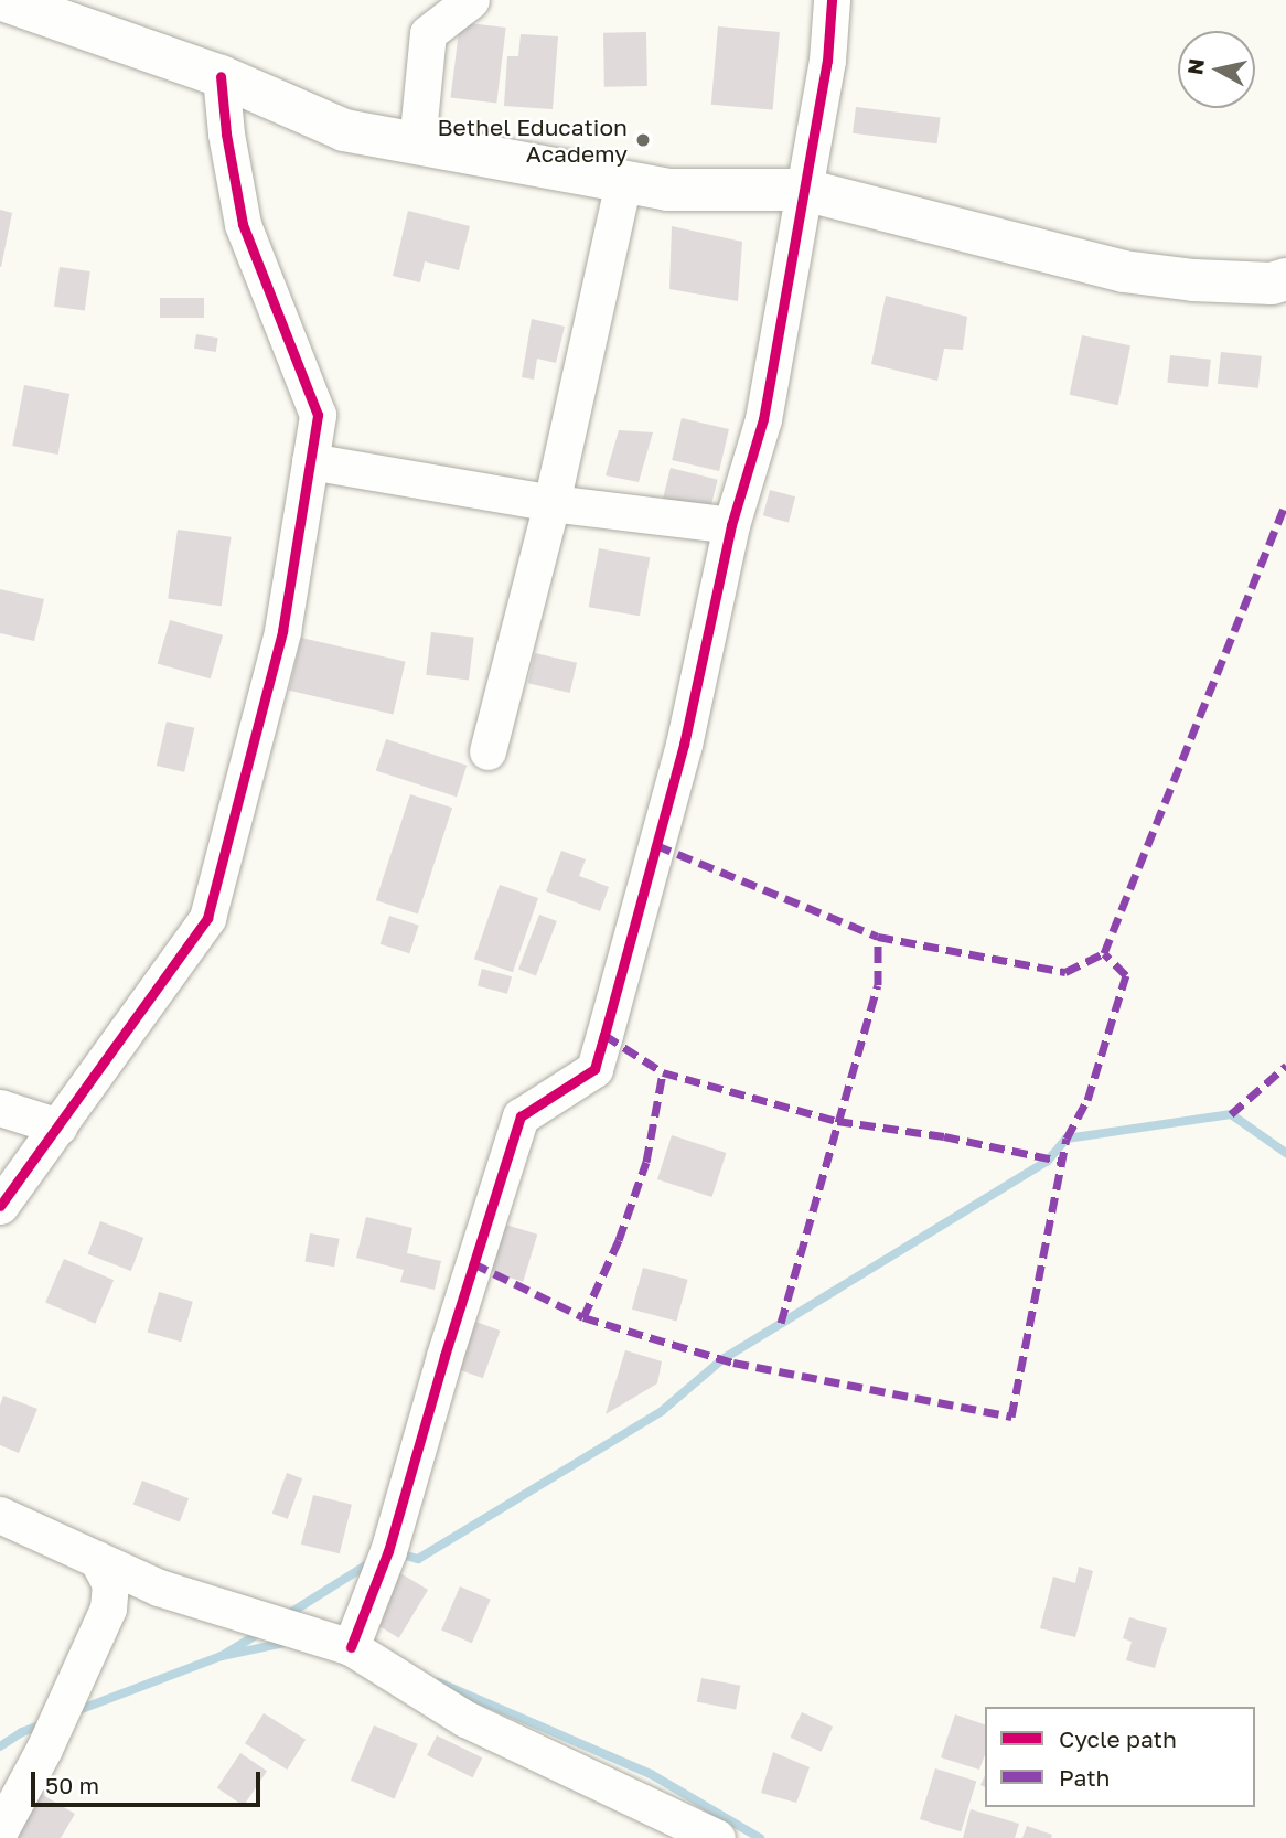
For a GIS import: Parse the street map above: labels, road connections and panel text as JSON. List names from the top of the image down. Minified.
{"places":["Bethel Education Academy"],"legend":["Cycle path","Path"],"scale_bar":"50 m","north":"left"}
